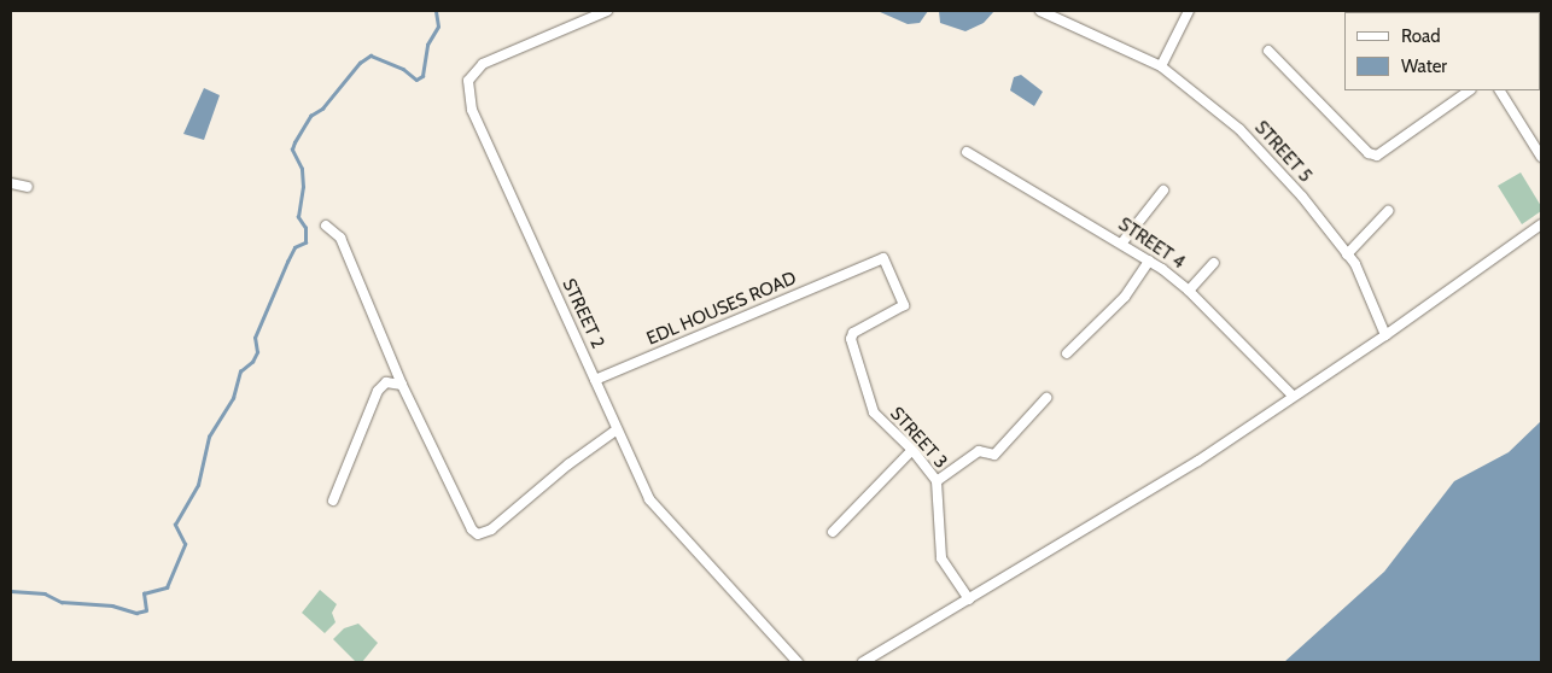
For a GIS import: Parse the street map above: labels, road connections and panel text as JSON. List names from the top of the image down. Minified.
{"streets":{"street":["STREET 5","STREET 4","EDL HOUSES ROAD","STREET 2","STREET 3"]},"crossings":[["EDL HOUSES ROAD","STREET 2"],["EDL HOUSES ROAD","STREET 3"]],"legend":["Road","Water"]}
